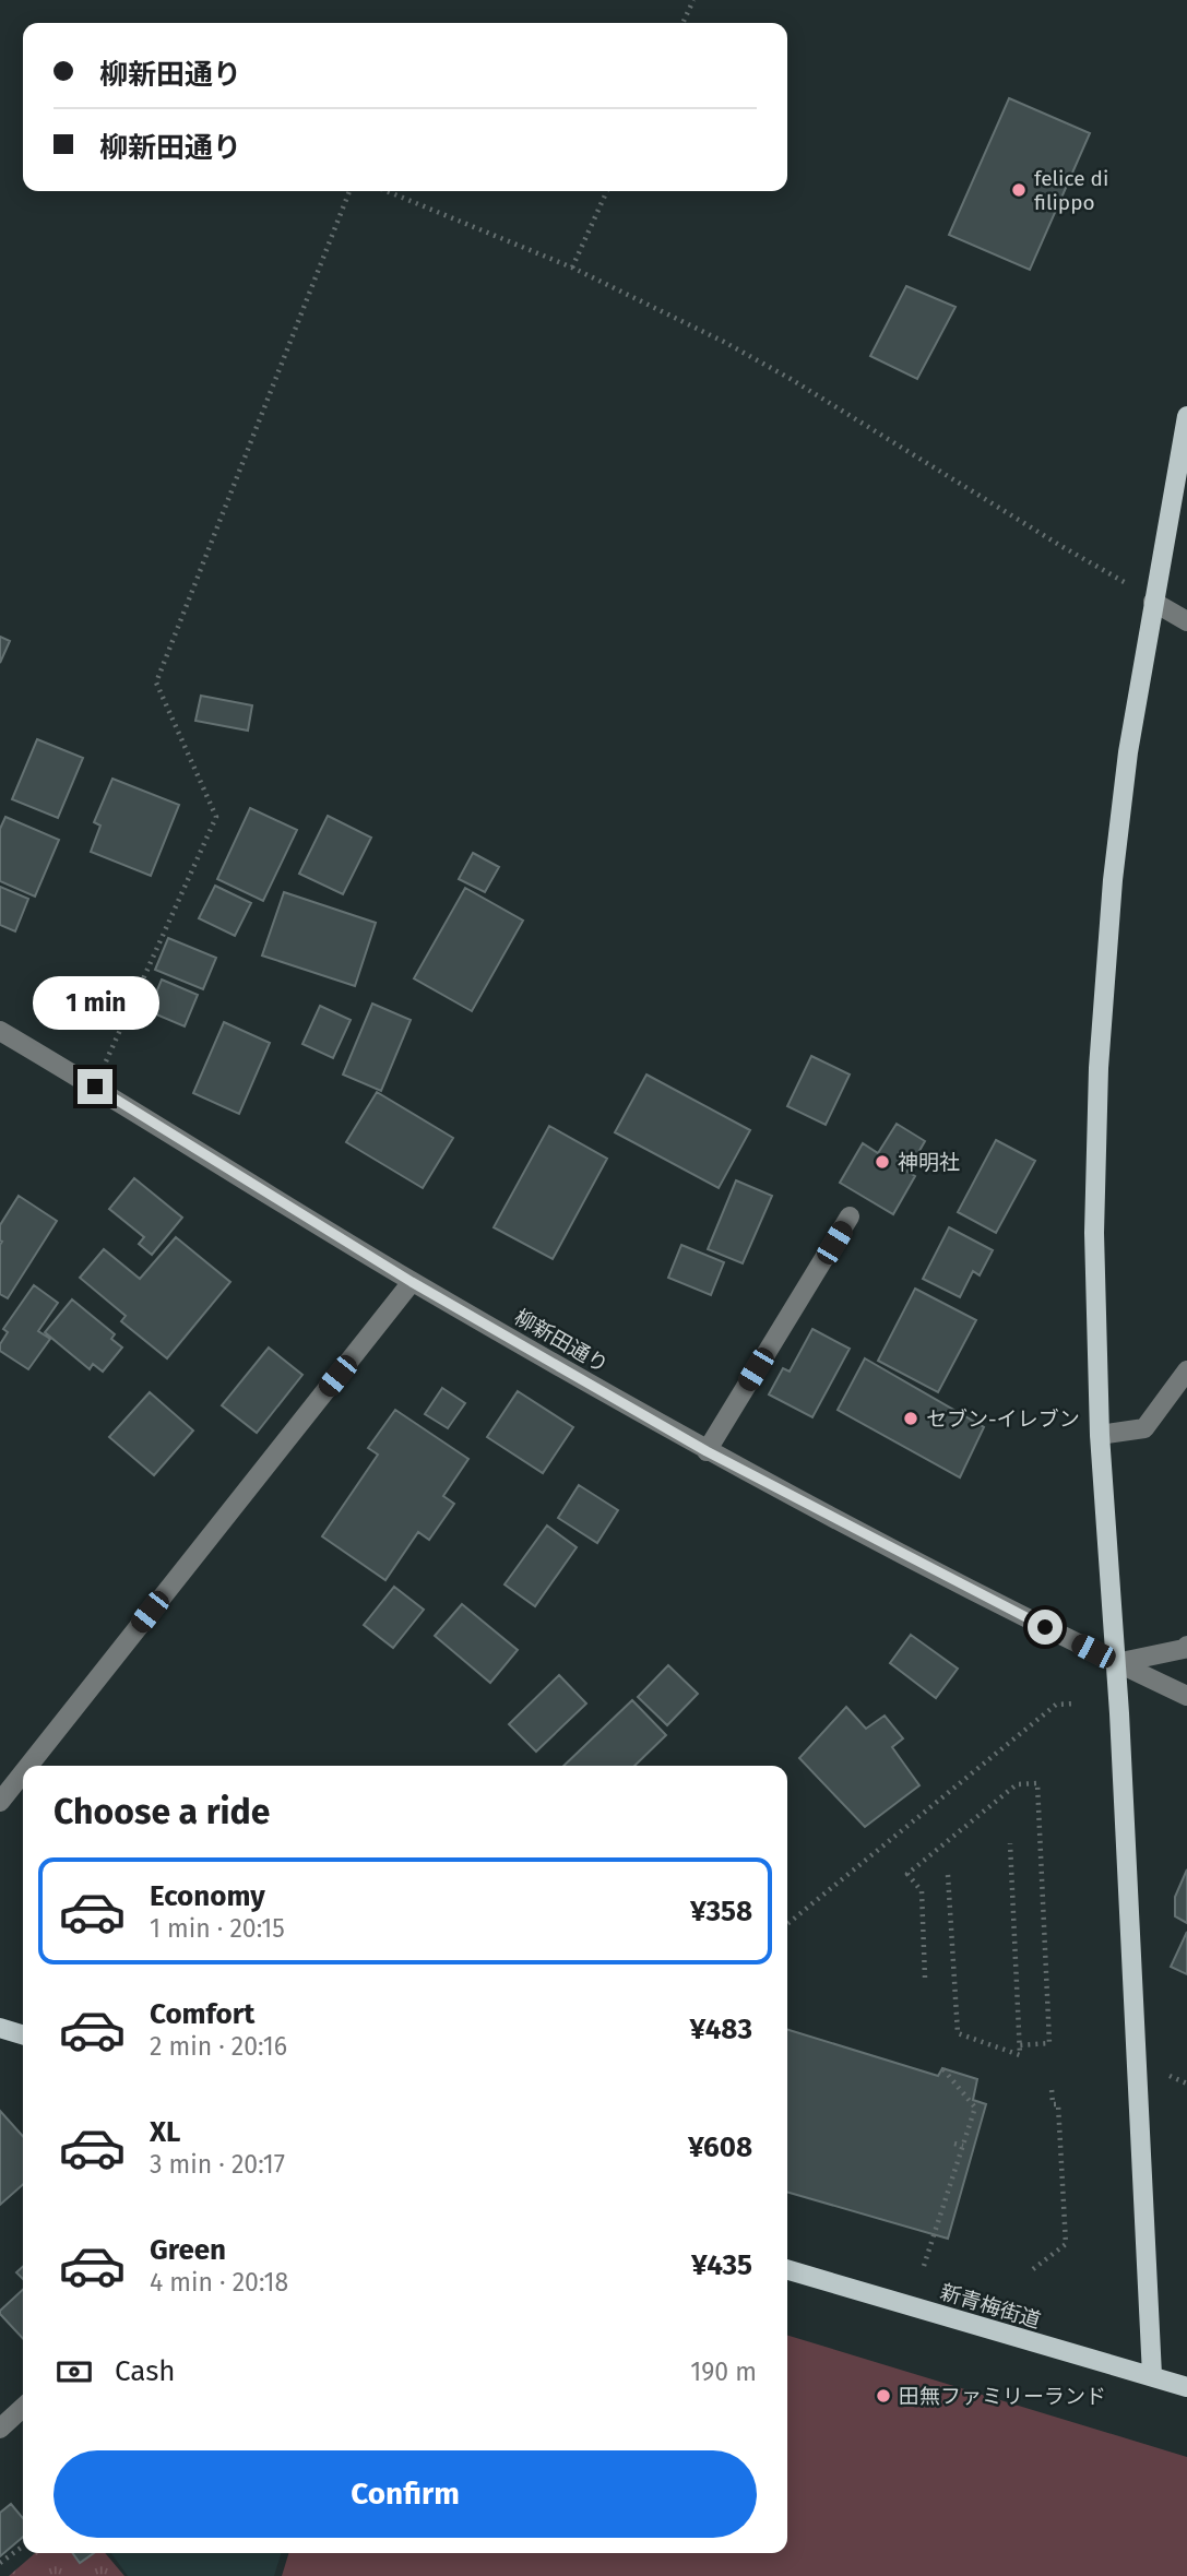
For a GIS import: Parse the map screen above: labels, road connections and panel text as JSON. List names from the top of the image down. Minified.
{"streets":{"main road":["新青梅街道"],"street":["柳新田通り"]},"places":["felice di filippo","神明社","セブン-イレブン","田無ファミリーランド"],"page":{"banner":["柳新田通り","柳新田通り"],"bubble":"1 min","heading":"Choose a ride","list":[{"name":"Economy","note":"1 min · 20:15","value":"¥358"},{"name":"Comfort","note":"2 min · 20:16","value":"¥483"},{"name":"XL","note":"3 min · 20:17","value":"¥608"},{"name":"Green","note":"4 min · 20:18","value":"¥435"}],"pay":["Cash","190 m"],"buttons":"Confirm"}}
